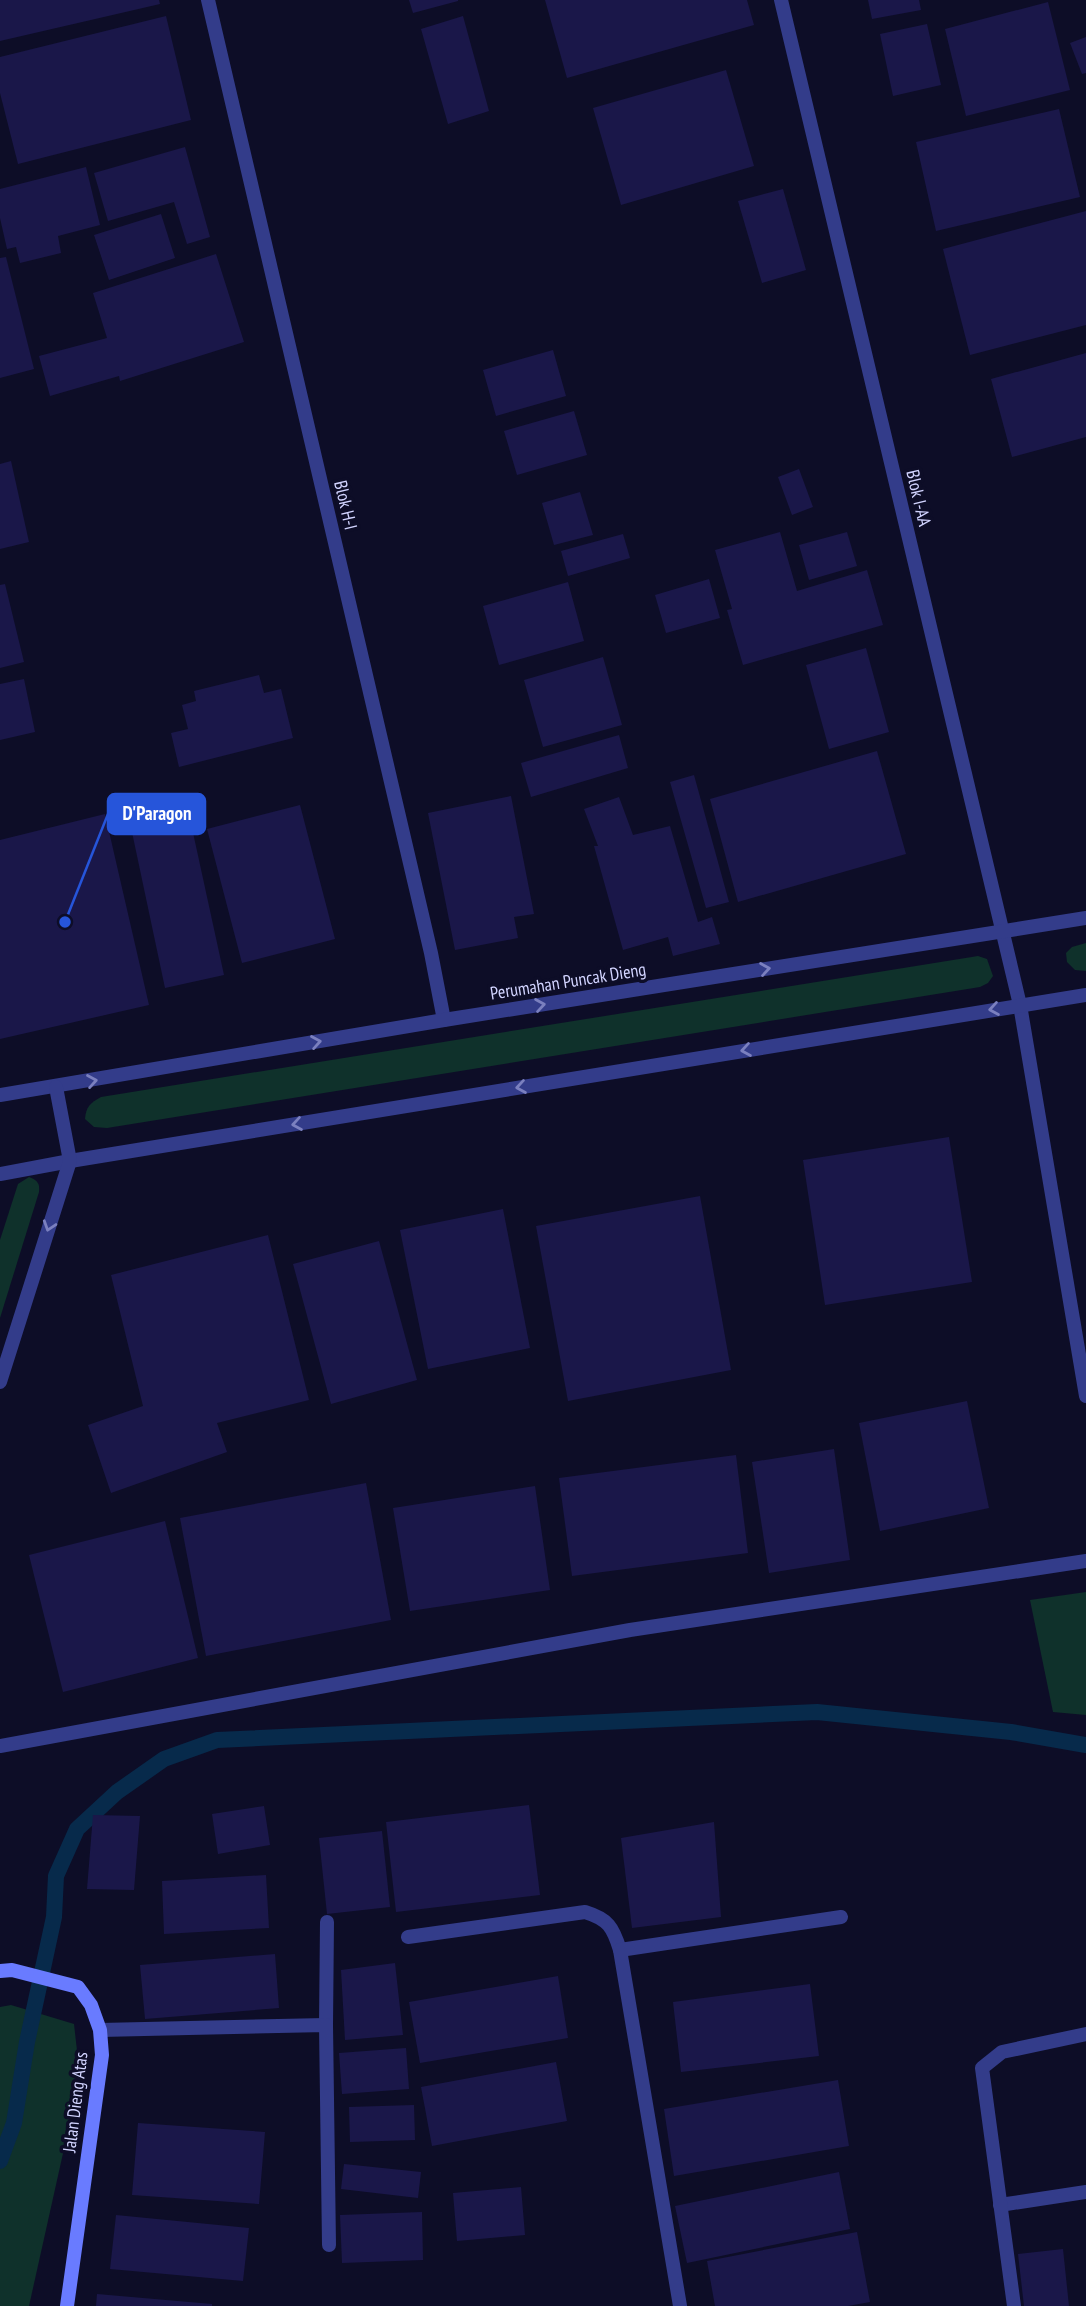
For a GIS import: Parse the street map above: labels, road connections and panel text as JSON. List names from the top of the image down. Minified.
{"streets":{"street":["Blok I-AA","Blok H-I","Perumahan Puncak Dieng","Jalan Dieng Atas"]},"crossings":[["Blok I-AA","Perumahan Puncak Dieng"],["Blok H-I","Perumahan Puncak Dieng"]],"places":["D'Paragon"]}
